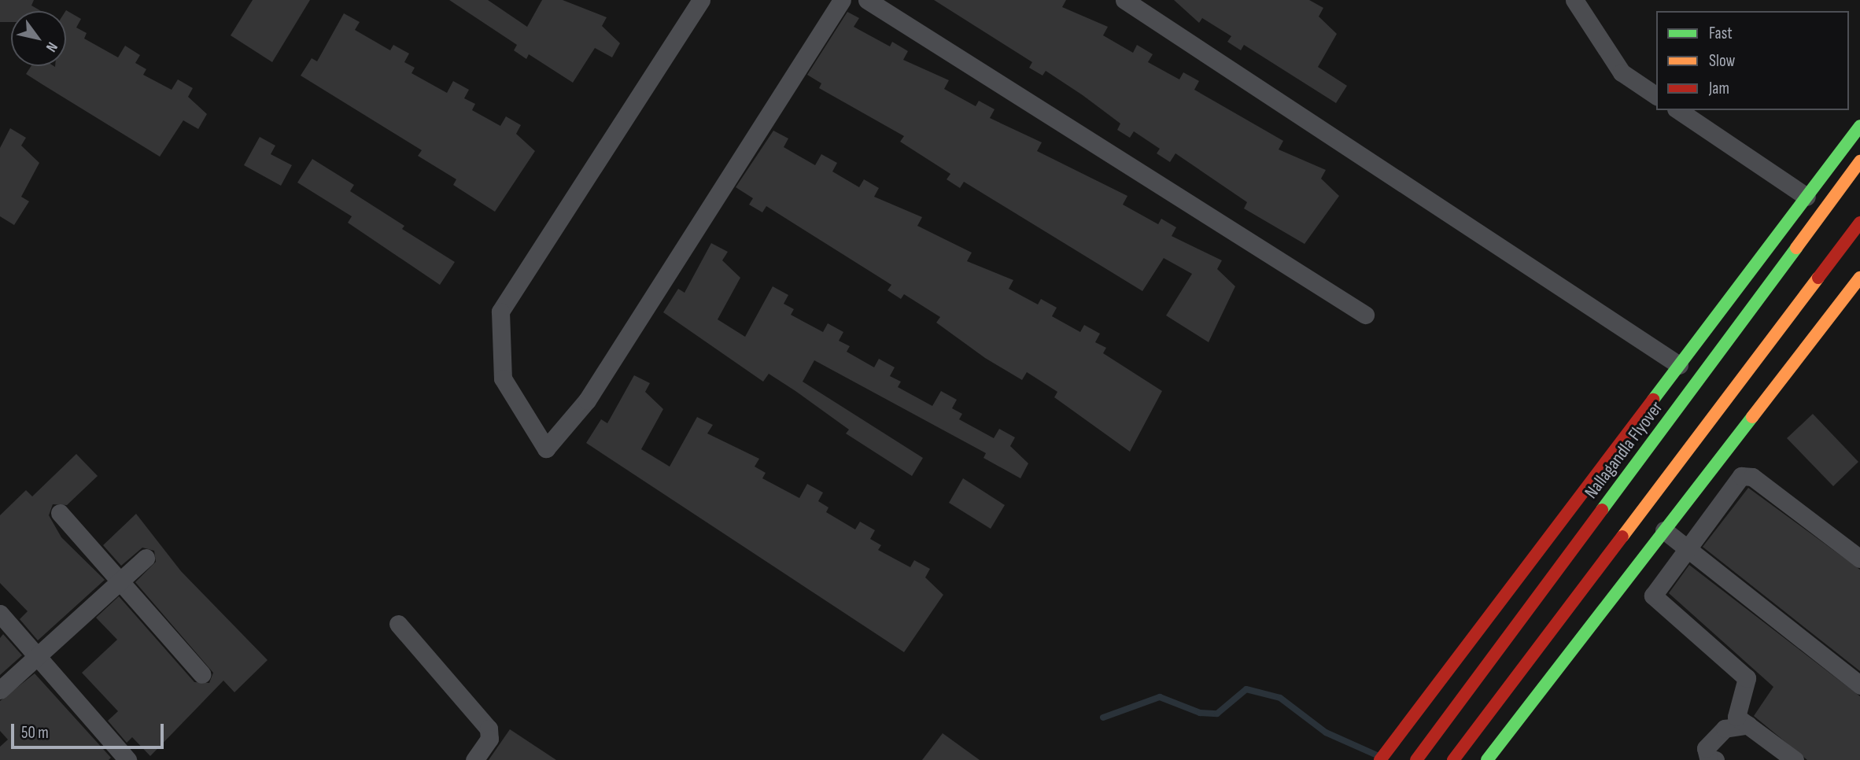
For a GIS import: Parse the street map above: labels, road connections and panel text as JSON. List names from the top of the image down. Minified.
{"streets":{"street":["Nallagandla Flyover"]},"legend":["Fast","Slow","Jam"],"scale_bar":"50 m","north":"bottom right"}
